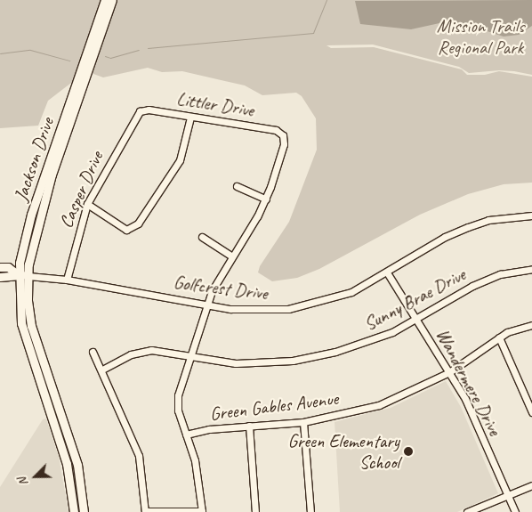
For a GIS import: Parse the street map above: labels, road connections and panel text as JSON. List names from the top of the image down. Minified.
{"streets":{"main road":["Jackson Drive","Golfcrest Drive"],"street":["Littler Drive","Casper Drive","Sunny Brae Drive","Wandermere Drive","Green Gables Avenue"]},"crossings":[["Littler Drive","Casper Drive"],["Jackson Drive","Golfcrest Drive"],["Casper Drive","Golfcrest Drive"],["Golfcrest Drive","Wandermere Drive"],["Sunny Brae Drive","Wandermere Drive"],["Wandermere Drive","Green Gables Avenue"]],"parks":["Mission Trails Regional Park"],"places":["Green Elementary School"],"north":"bottom left"}
